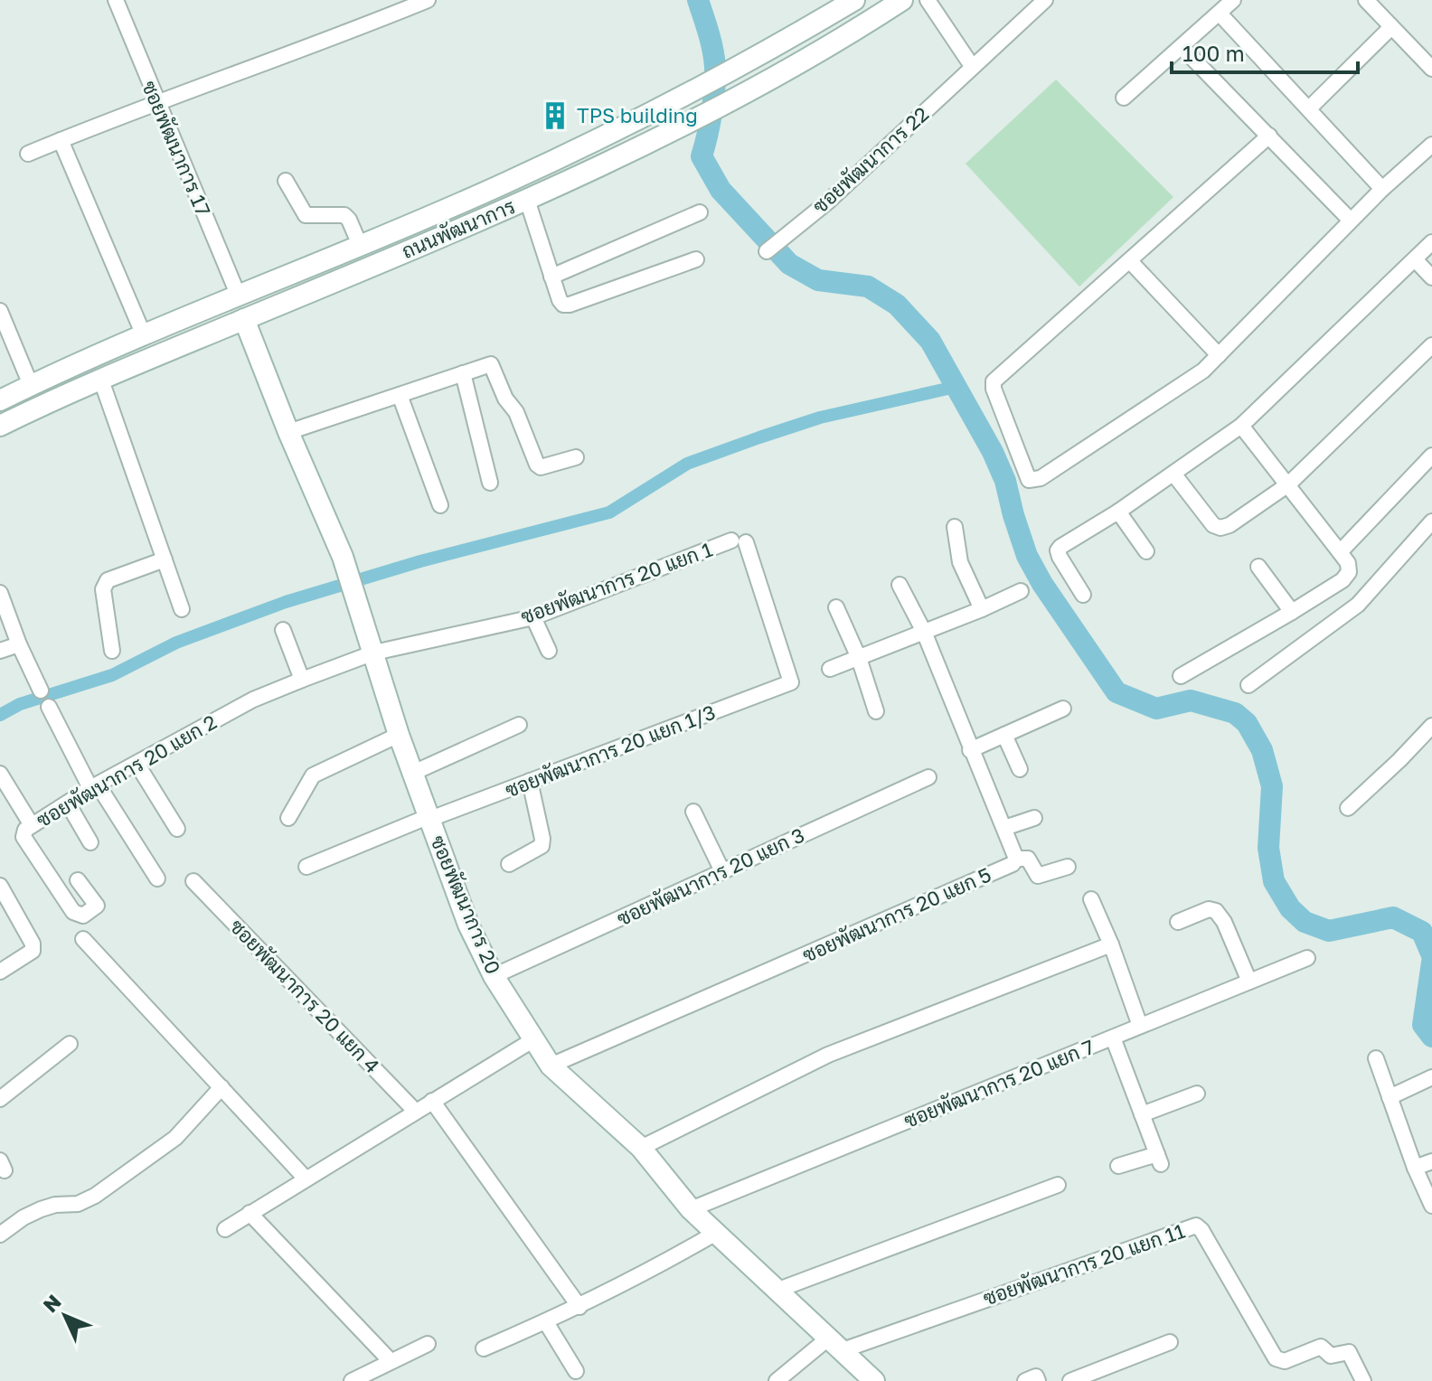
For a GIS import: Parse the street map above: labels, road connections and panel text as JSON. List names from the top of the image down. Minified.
{"streets":{"main road":["ถนนพัฒนาการ","ซอยพัฒนาการ 20"],"street":["ซอยพัฒนาการ 17","ซอยพัฒนาการ 22","ซอยพัฒนาการ 20 แยก 1","ซอยพัฒนาการ 20 แยก 1/3","ซอยพัฒนาการ 20 แยก 2","ซอยพัฒนาการ 20 แยก 3","ซอยพัฒนาการ 20 แยก 5","ซอยพัฒนาการ 20 แยก 4","ซอยพัฒนาการ 20 แยก 7","ซอยพัฒนาการ 20 แยก 11"]},"crossings":[["ซอยพัฒนาการ 17","ถนนพัฒนาการ"],["ถนนพัฒนาการ","ซอยพัฒนาการ 20"],["ซอยพัฒนาการ 20 แยก 1","ซอยพัฒนาการ 20 แยก 1/3"],["ซอยพัฒนาการ 20 แยก 1","ซอยพัฒนาการ 20 แยก 2"],["ซอยพัฒนาการ 20 แยก 1","ซอยพัฒนาการ 20"],["ซอยพัฒนาการ 20 แยก 1/3","ซอยพัฒนาการ 20"],["ซอยพัฒนาการ 20 แยก 2","ซอยพัฒนาการ 20"],["ซอยพัฒนาการ 20 แยก 3","ซอยพัฒนาการ 20"],["ซอยพัฒนาการ 20","ซอยพัฒนาการ 20 แยก 5"],["ซอยพัฒนาการ 20","ซอยพัฒนาการ 20 แยก 7"],["ซอยพัฒนาการ 20","ซอยพัฒนาการ 20 แยก 11"]],"places":{"building":["TPS building"]},"scale_bar":"100 m","north":"top left"}
